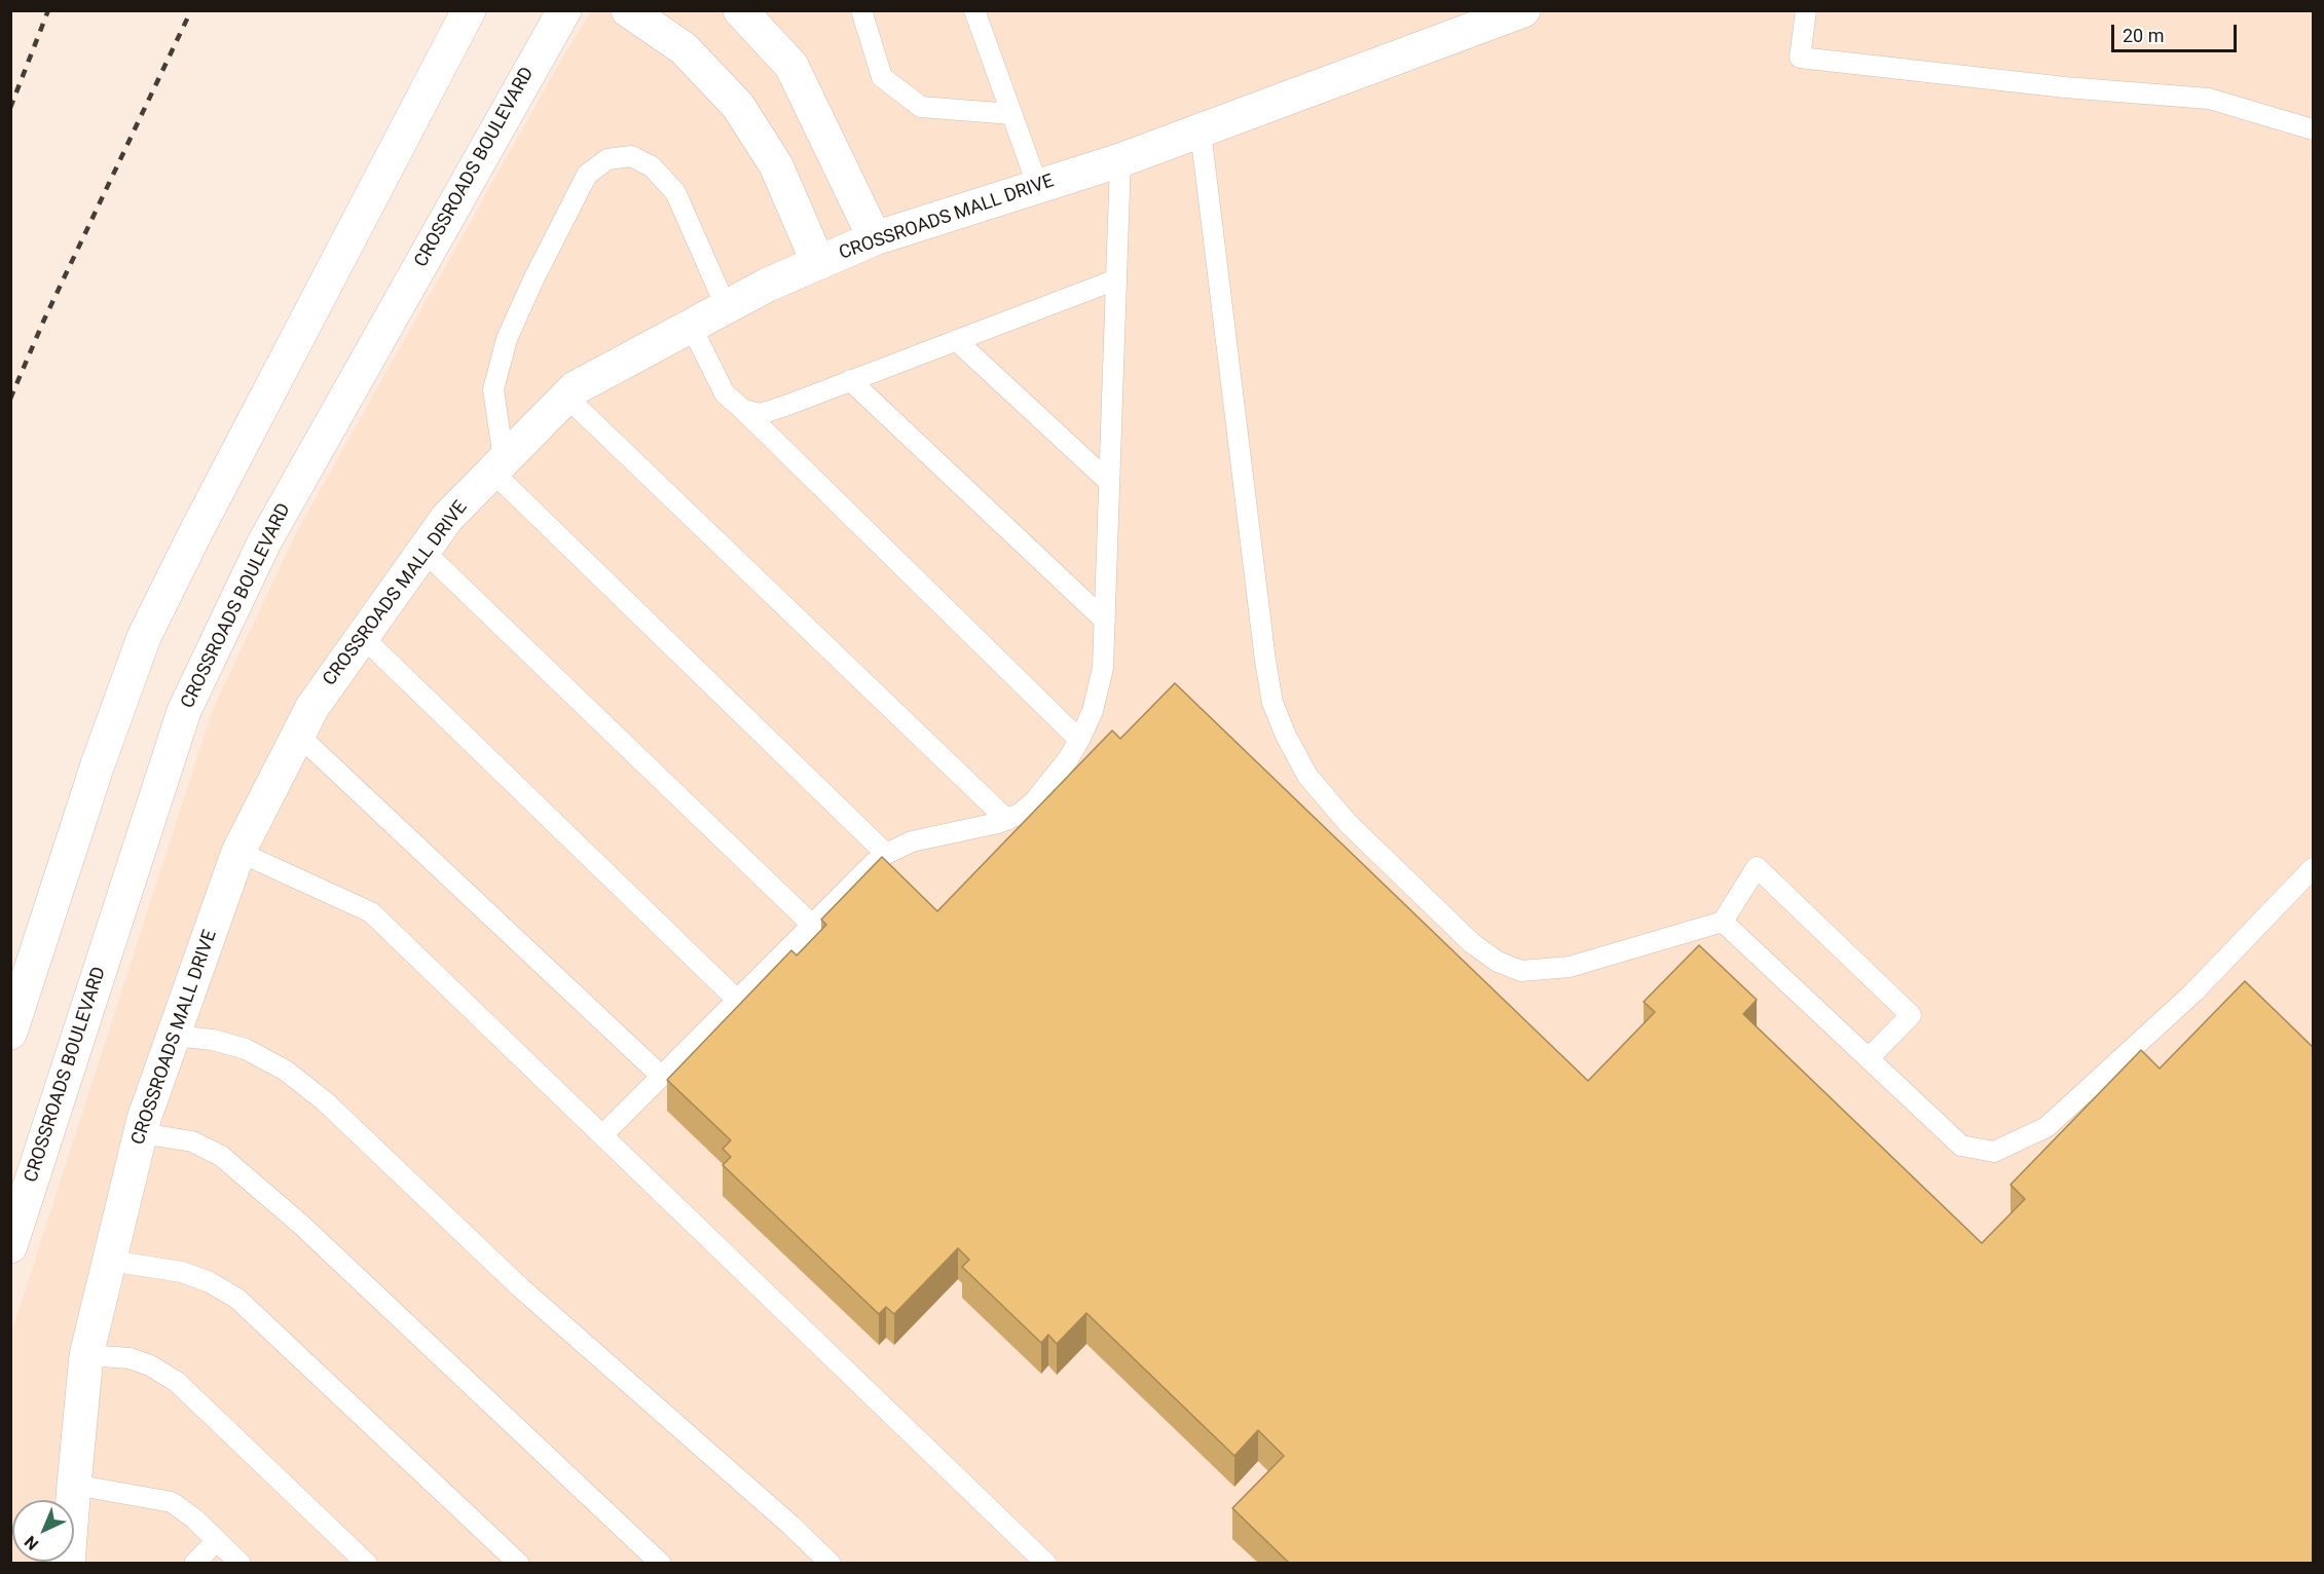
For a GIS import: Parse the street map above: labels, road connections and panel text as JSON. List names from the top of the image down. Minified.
{"streets":{"street":["CROSSROADS BOULEVARD","CROSSROADS MALL DRIVE"]},"scale_bar":"20 m","north":"bottom left"}
